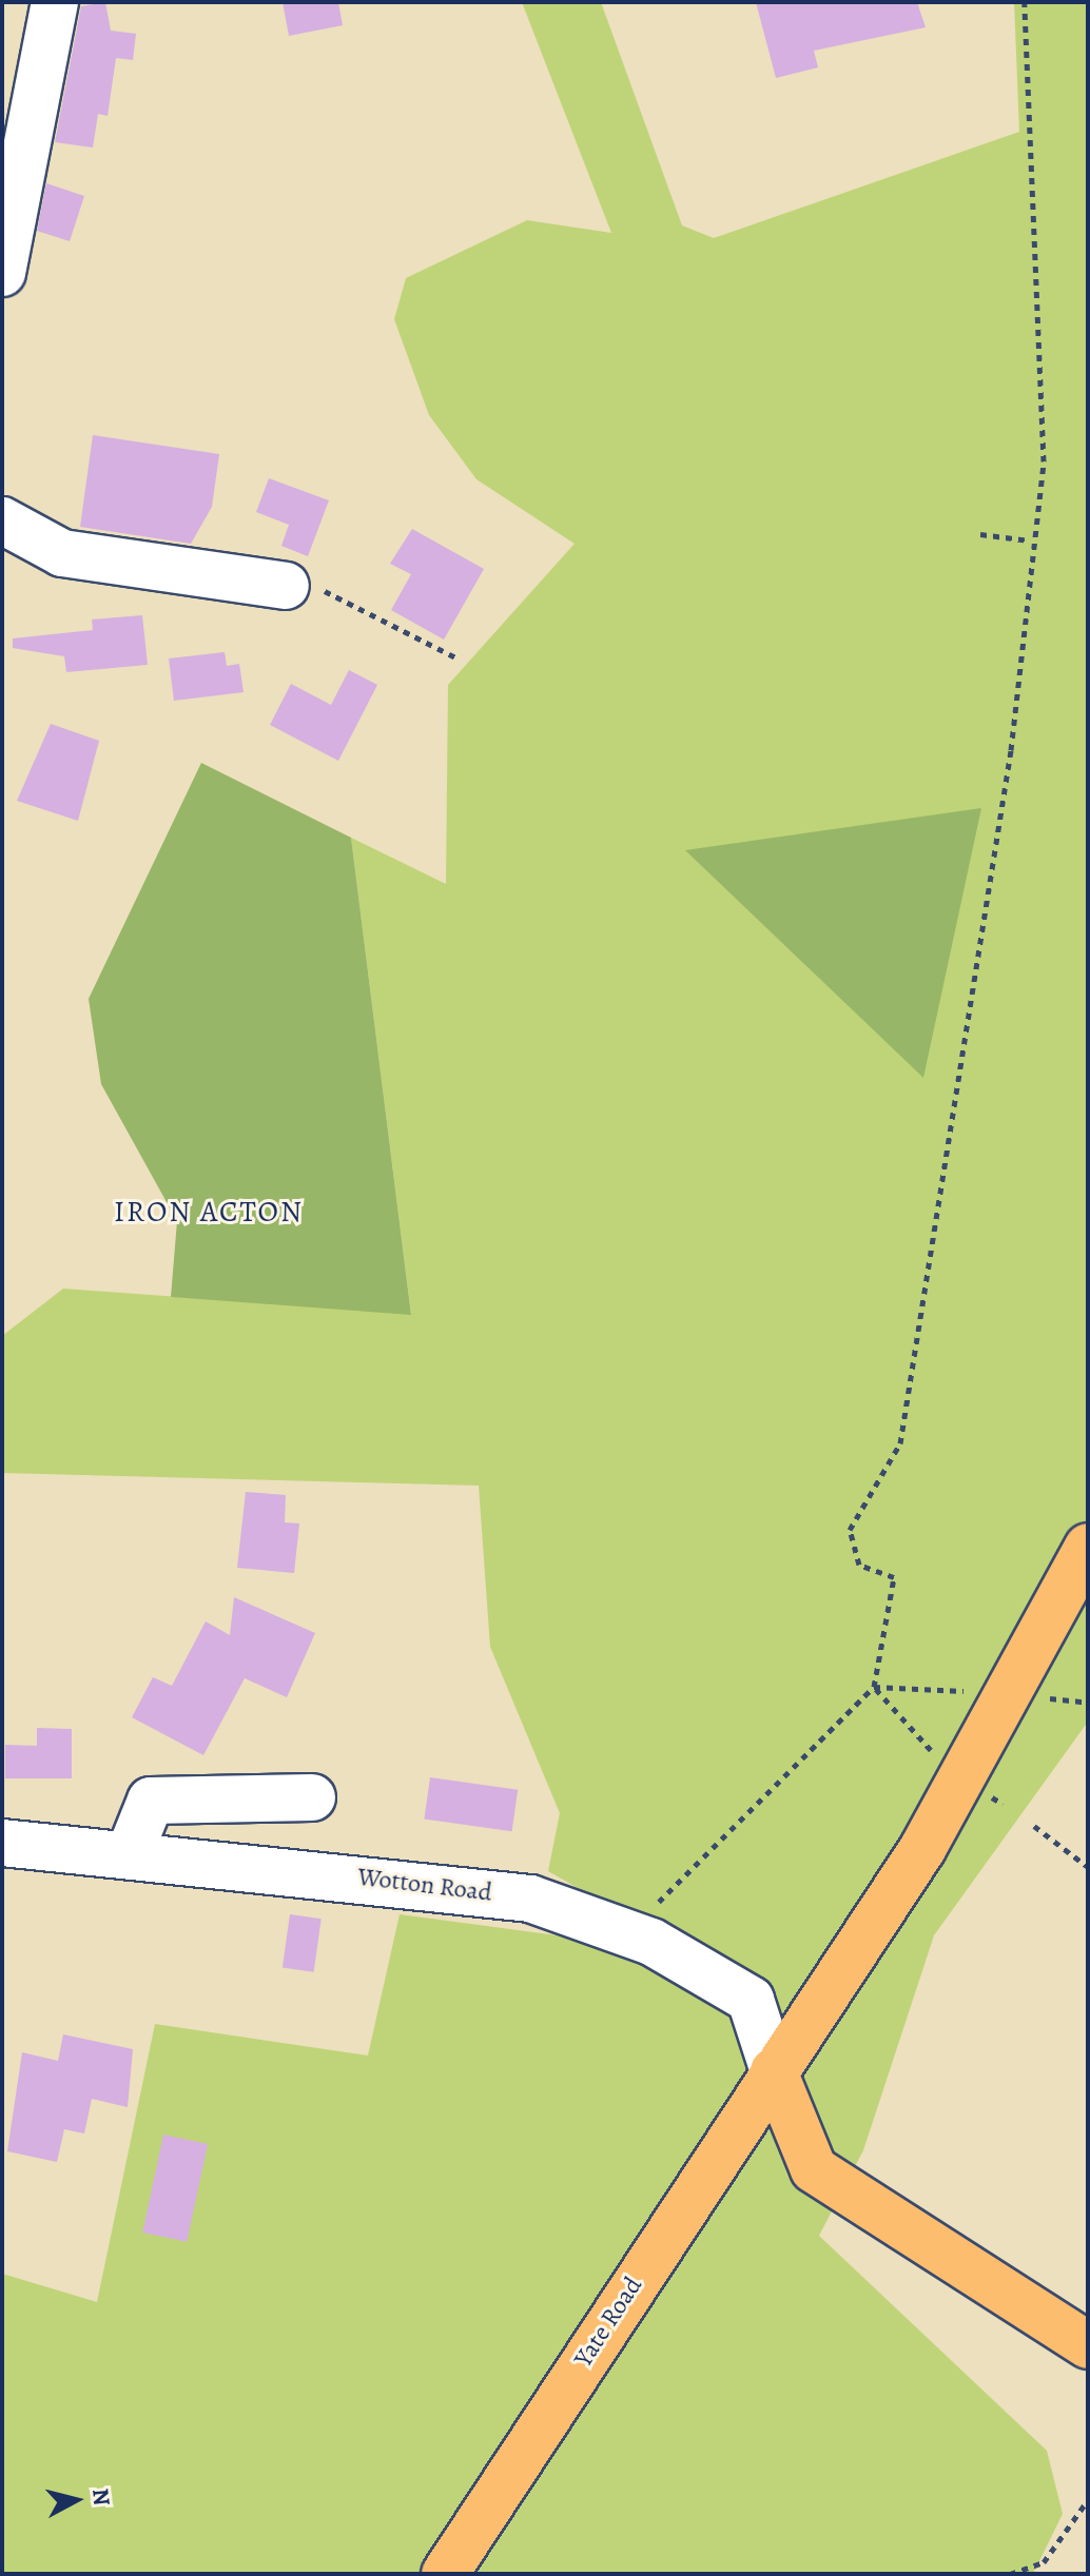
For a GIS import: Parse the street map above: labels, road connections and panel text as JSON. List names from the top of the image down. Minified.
{"streets":{"main road":["Yate Road"],"street":["Wotton Road"]},"crossings":[["Wotton Road","Yate Road"]],"districts":["IRON ACTON"],"north":"right"}
